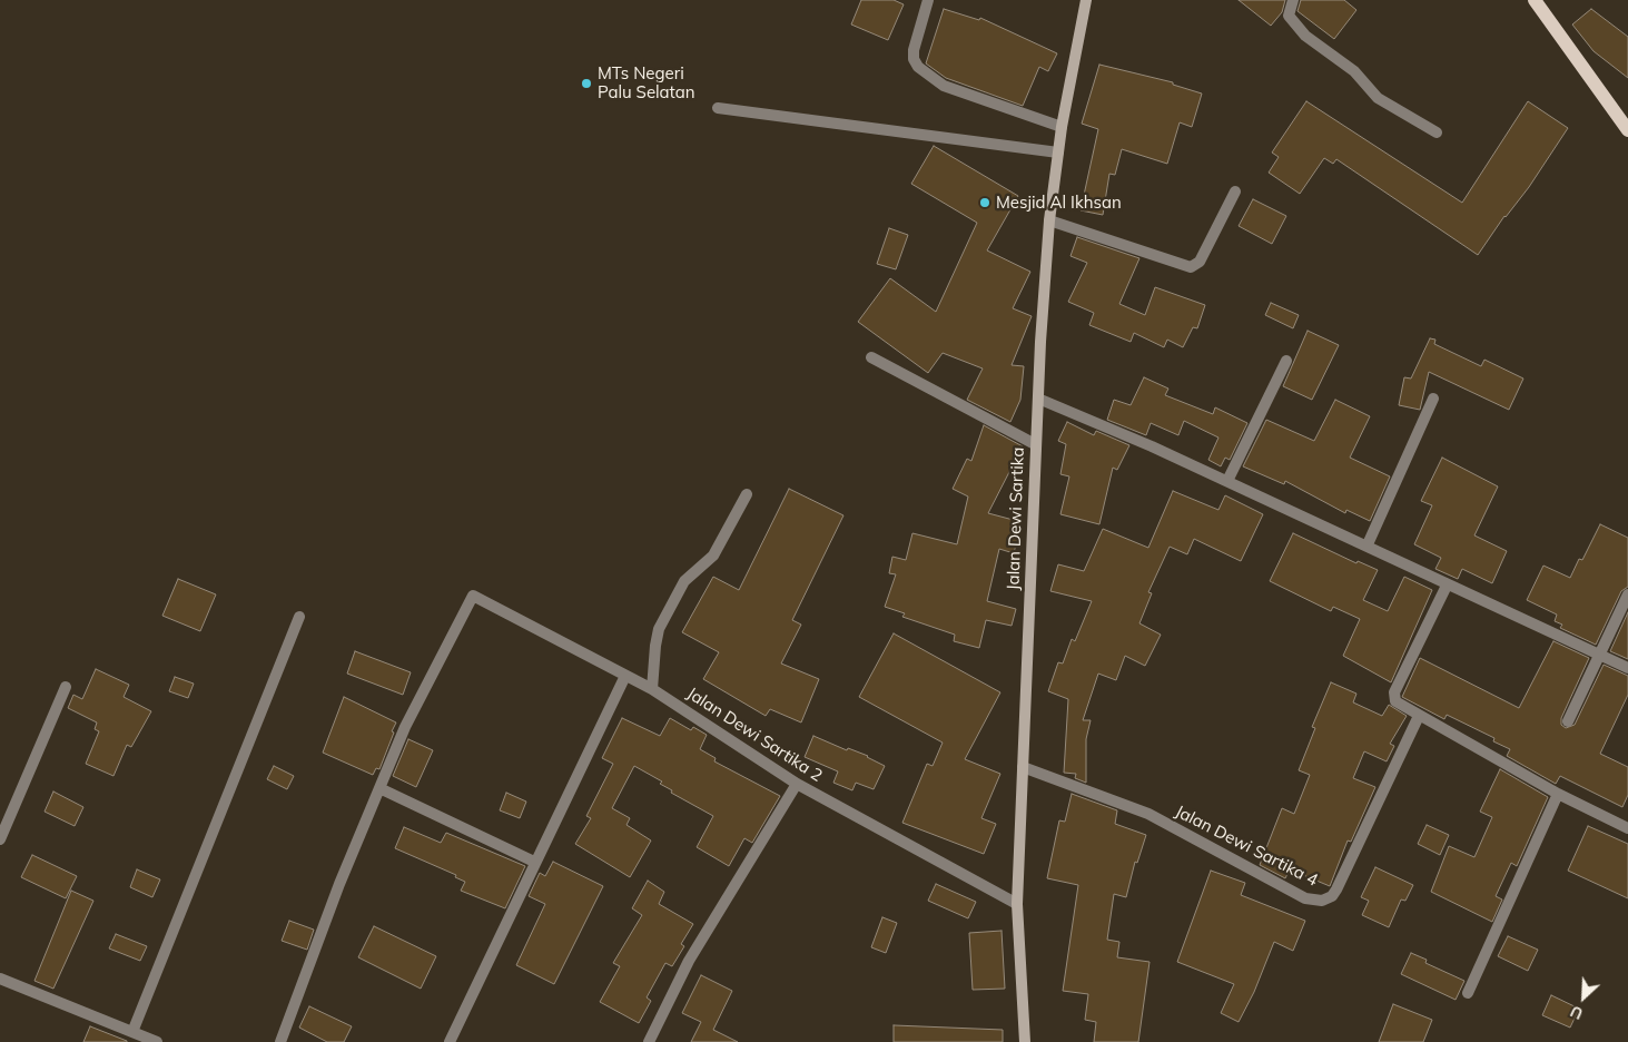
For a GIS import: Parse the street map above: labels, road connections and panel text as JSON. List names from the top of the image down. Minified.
{"streets":{"main road":["Jalan Dewi Sartika"],"street":["Jalan Dewi Sartika 2","Jalan Dewi Sartika 4"]},"crossings":[["Jalan Dewi Sartika","Jalan Dewi Sartika 2"],["Jalan Dewi Sartika","Jalan Dewi Sartika 4"]],"places":["MTs Negeri Palu Selatan","Mesjid Al Ikhsan"],"north":"bottom left"}
